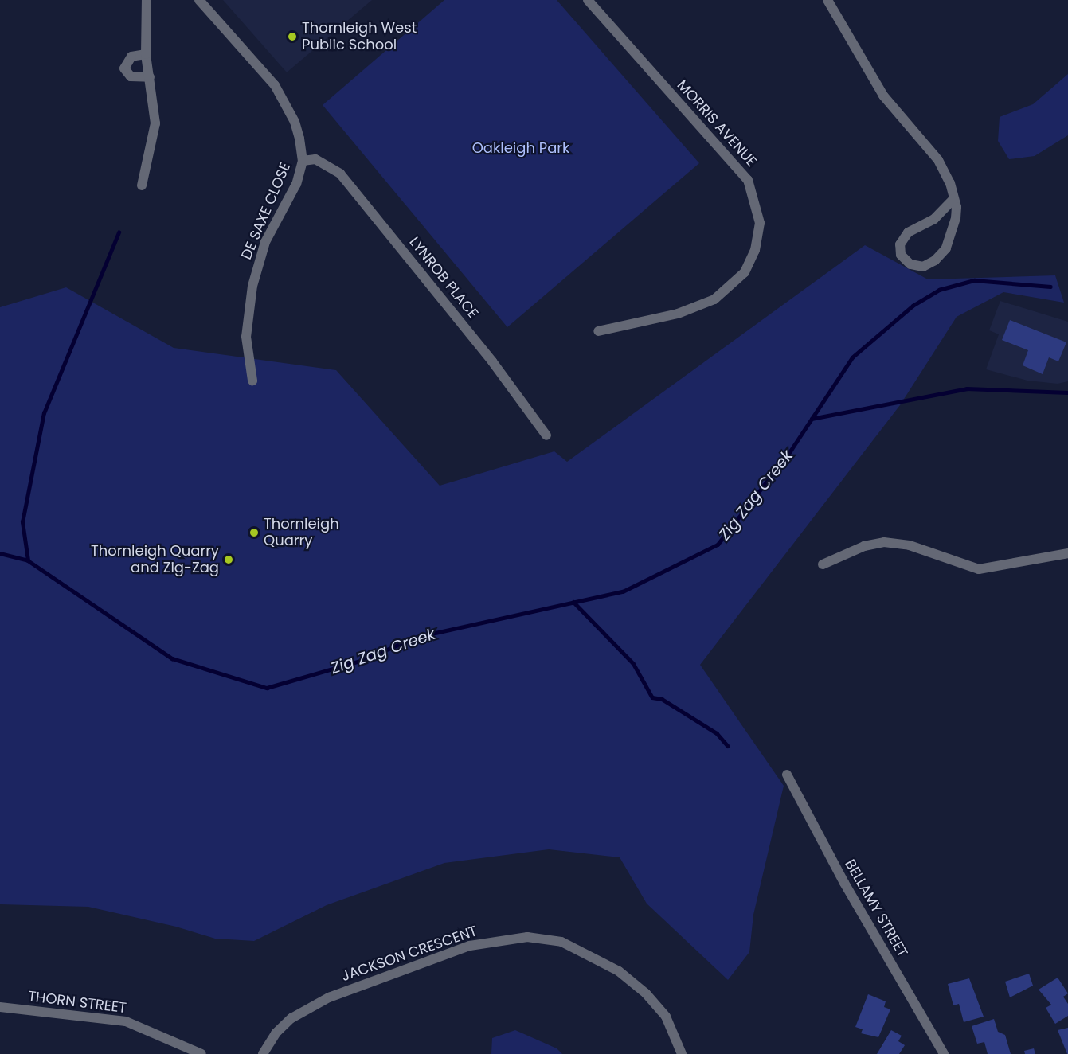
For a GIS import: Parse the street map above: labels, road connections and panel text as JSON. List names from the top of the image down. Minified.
{"streets":{"street":["MORRIS AVENUE","DE SAXE CLOSE","LYNROB PLACE","BELLAMY STREET","JACKSON CRESCENT","THORN STREET"]},"crossings":[["DE SAXE CLOSE","LYNROB PLACE"]],"water":["Zig Zag Creek"],"parks":["Oakleigh Park"],"places":["Thornleigh West Public School","Thornleigh Quarry","Thornleigh Quarry and Zig-Zag"]}
